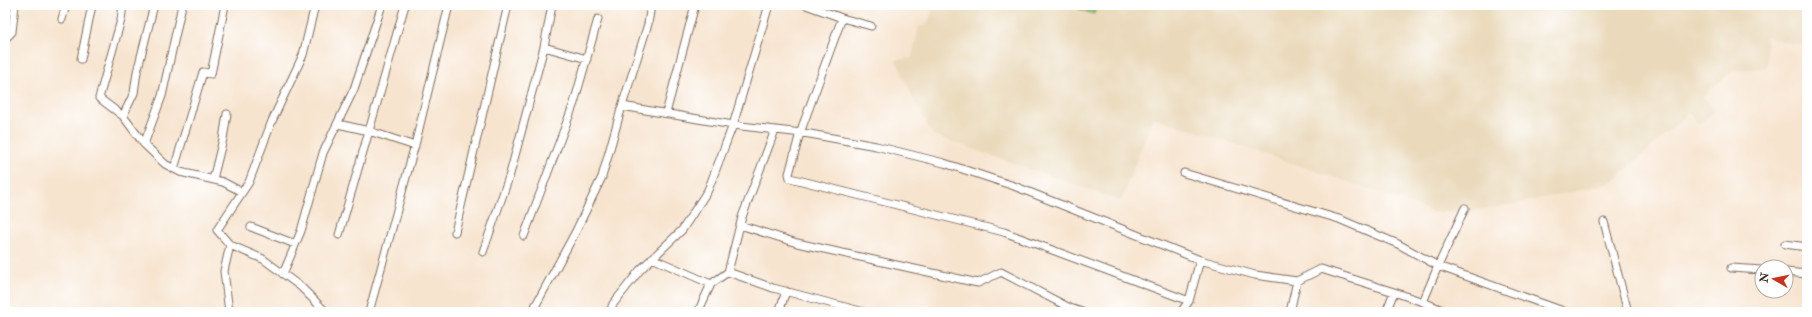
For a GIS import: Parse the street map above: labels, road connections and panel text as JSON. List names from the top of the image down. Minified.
{"north":"left"}
